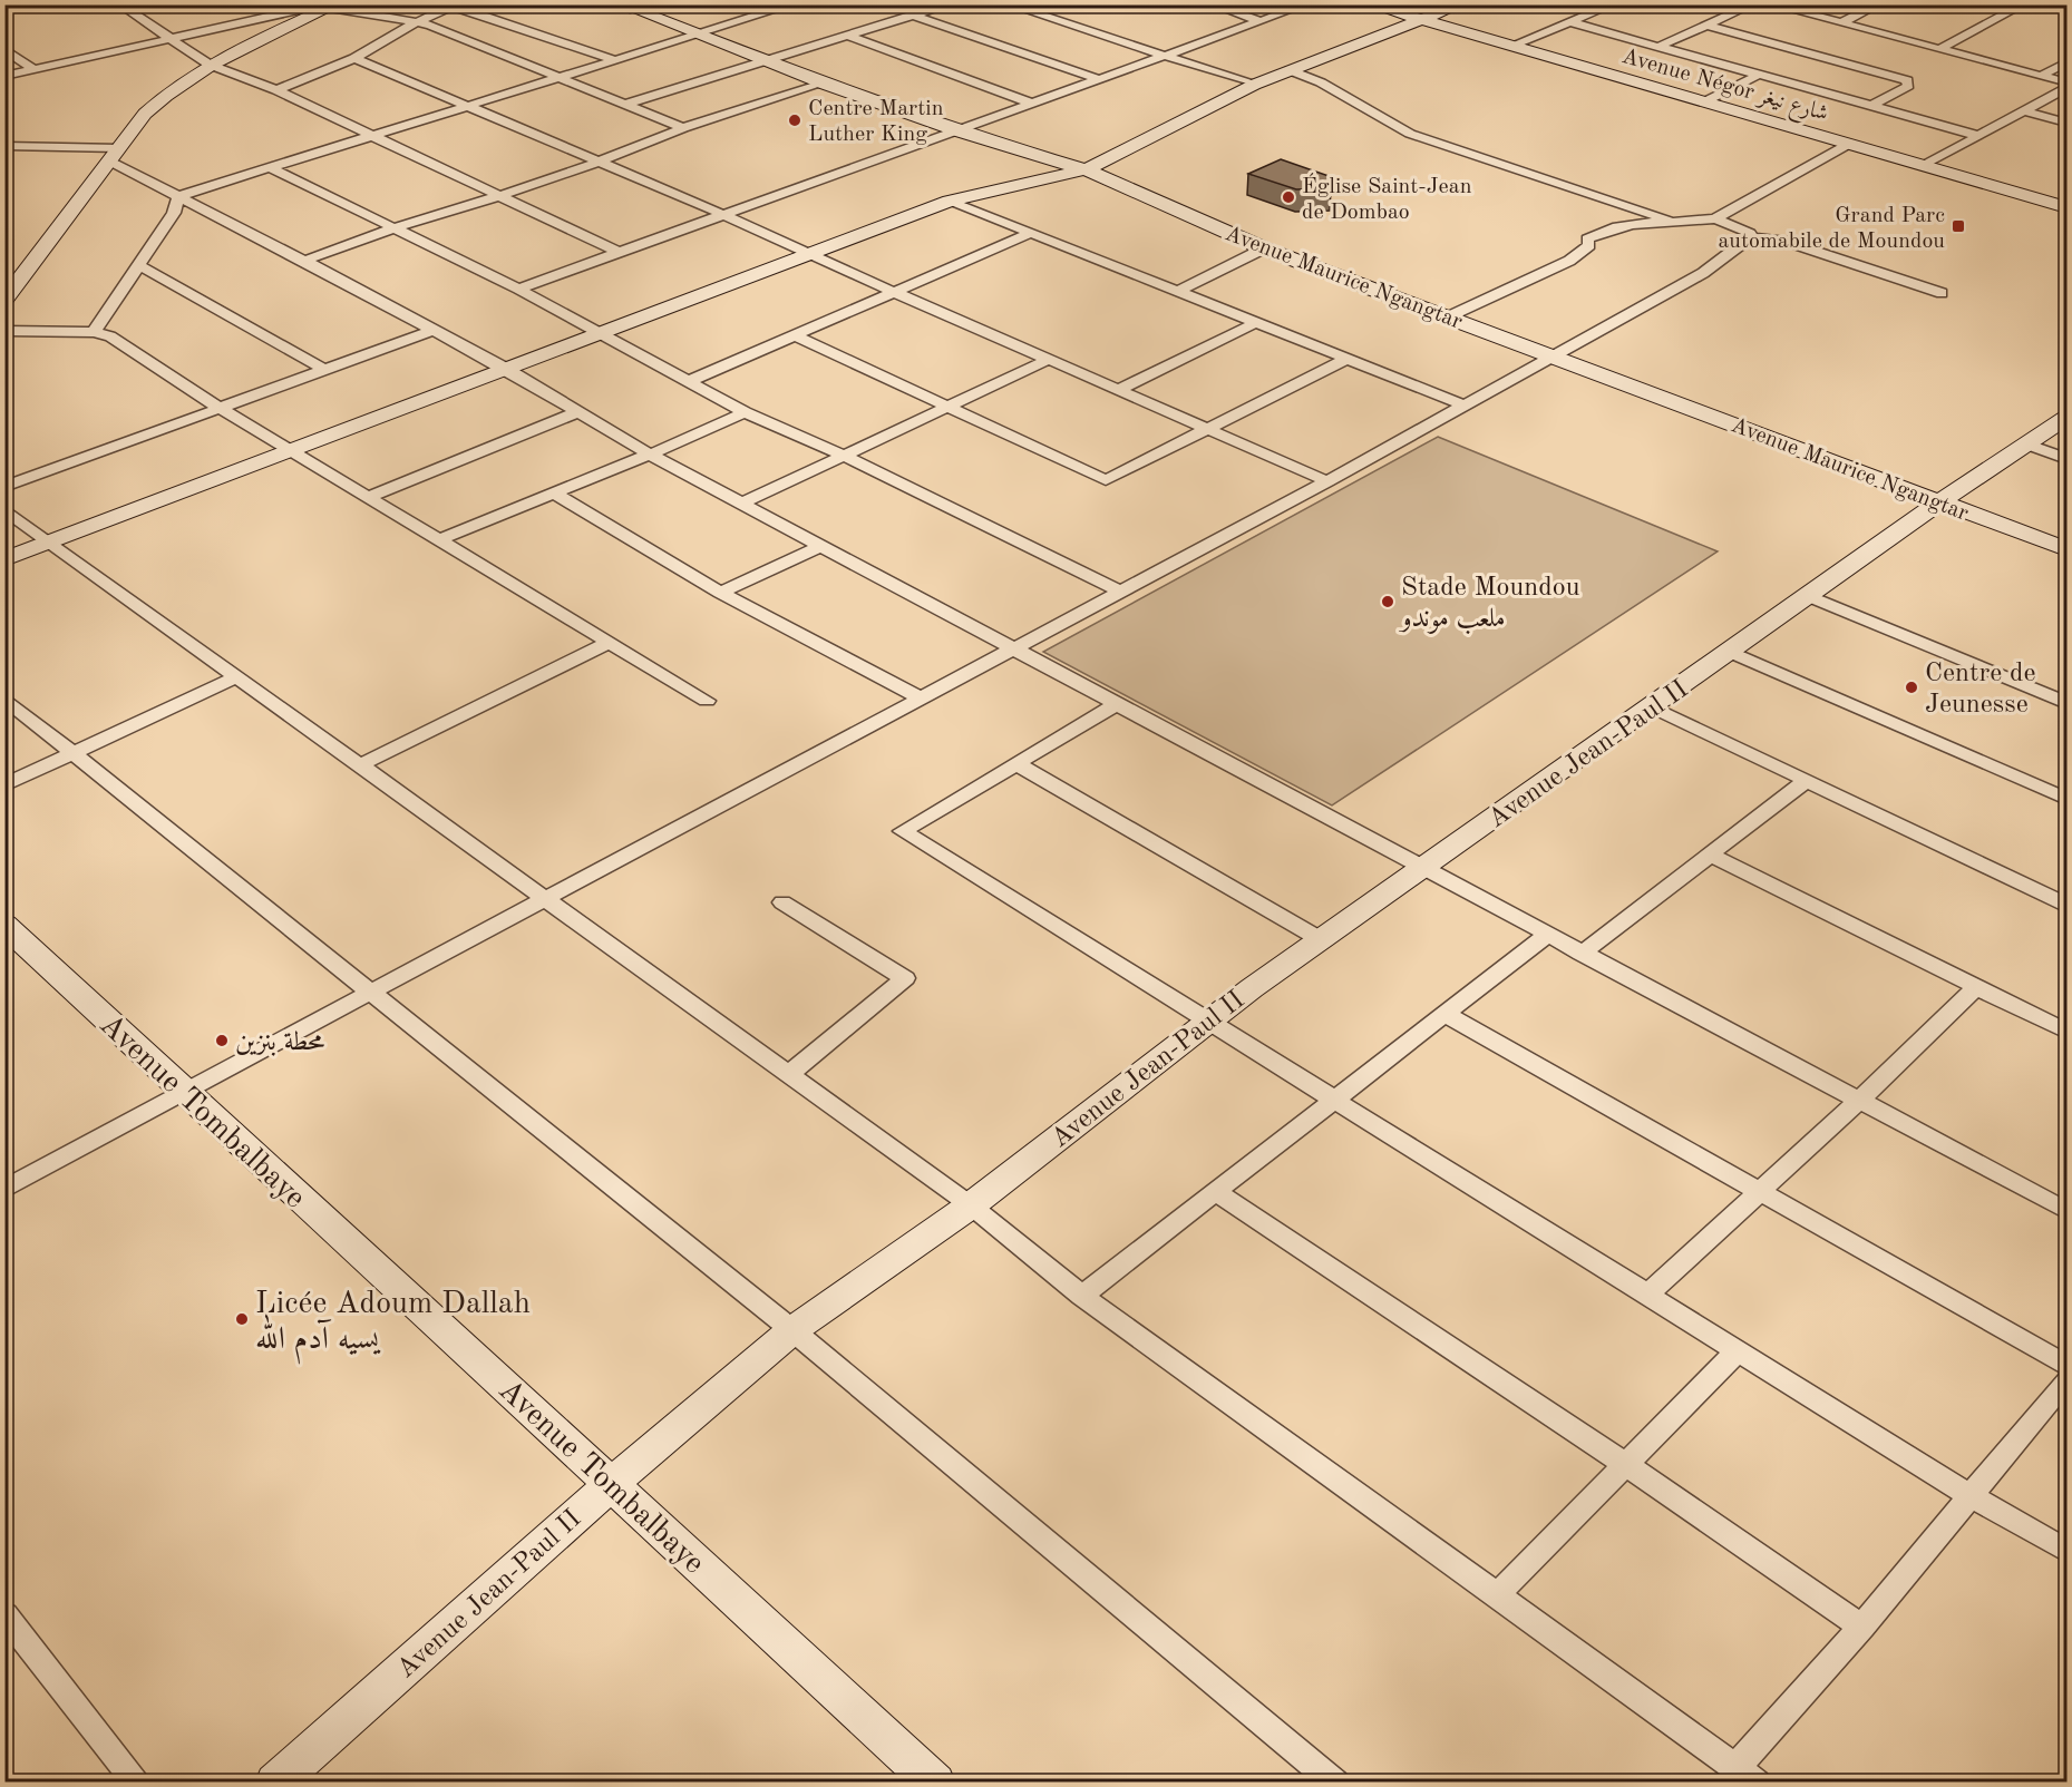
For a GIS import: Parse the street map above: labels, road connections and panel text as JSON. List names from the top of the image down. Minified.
{"streets":{"street":["Avenue Négor شارع نيغر","Avenue Maurice Ngangtar","Avenue Jean-Paul II","Avenue Tombalbaye"]},"crossings":[["Avenue Maurice Ngangtar","Avenue Jean-Paul II"],["Avenue Jean-Paul II","Avenue Tombalbaye"]],"places":{"other":["Centre Martin Luther King","Église Saint-Jean de Dombao","Stade Moundou ملعب موندو","Centre de Jeunesse","محطة بنزين","Licée Adoum Dallah يسيه آدم الله"],"transit":["Grand Parc automabile de Moundou"]}}
